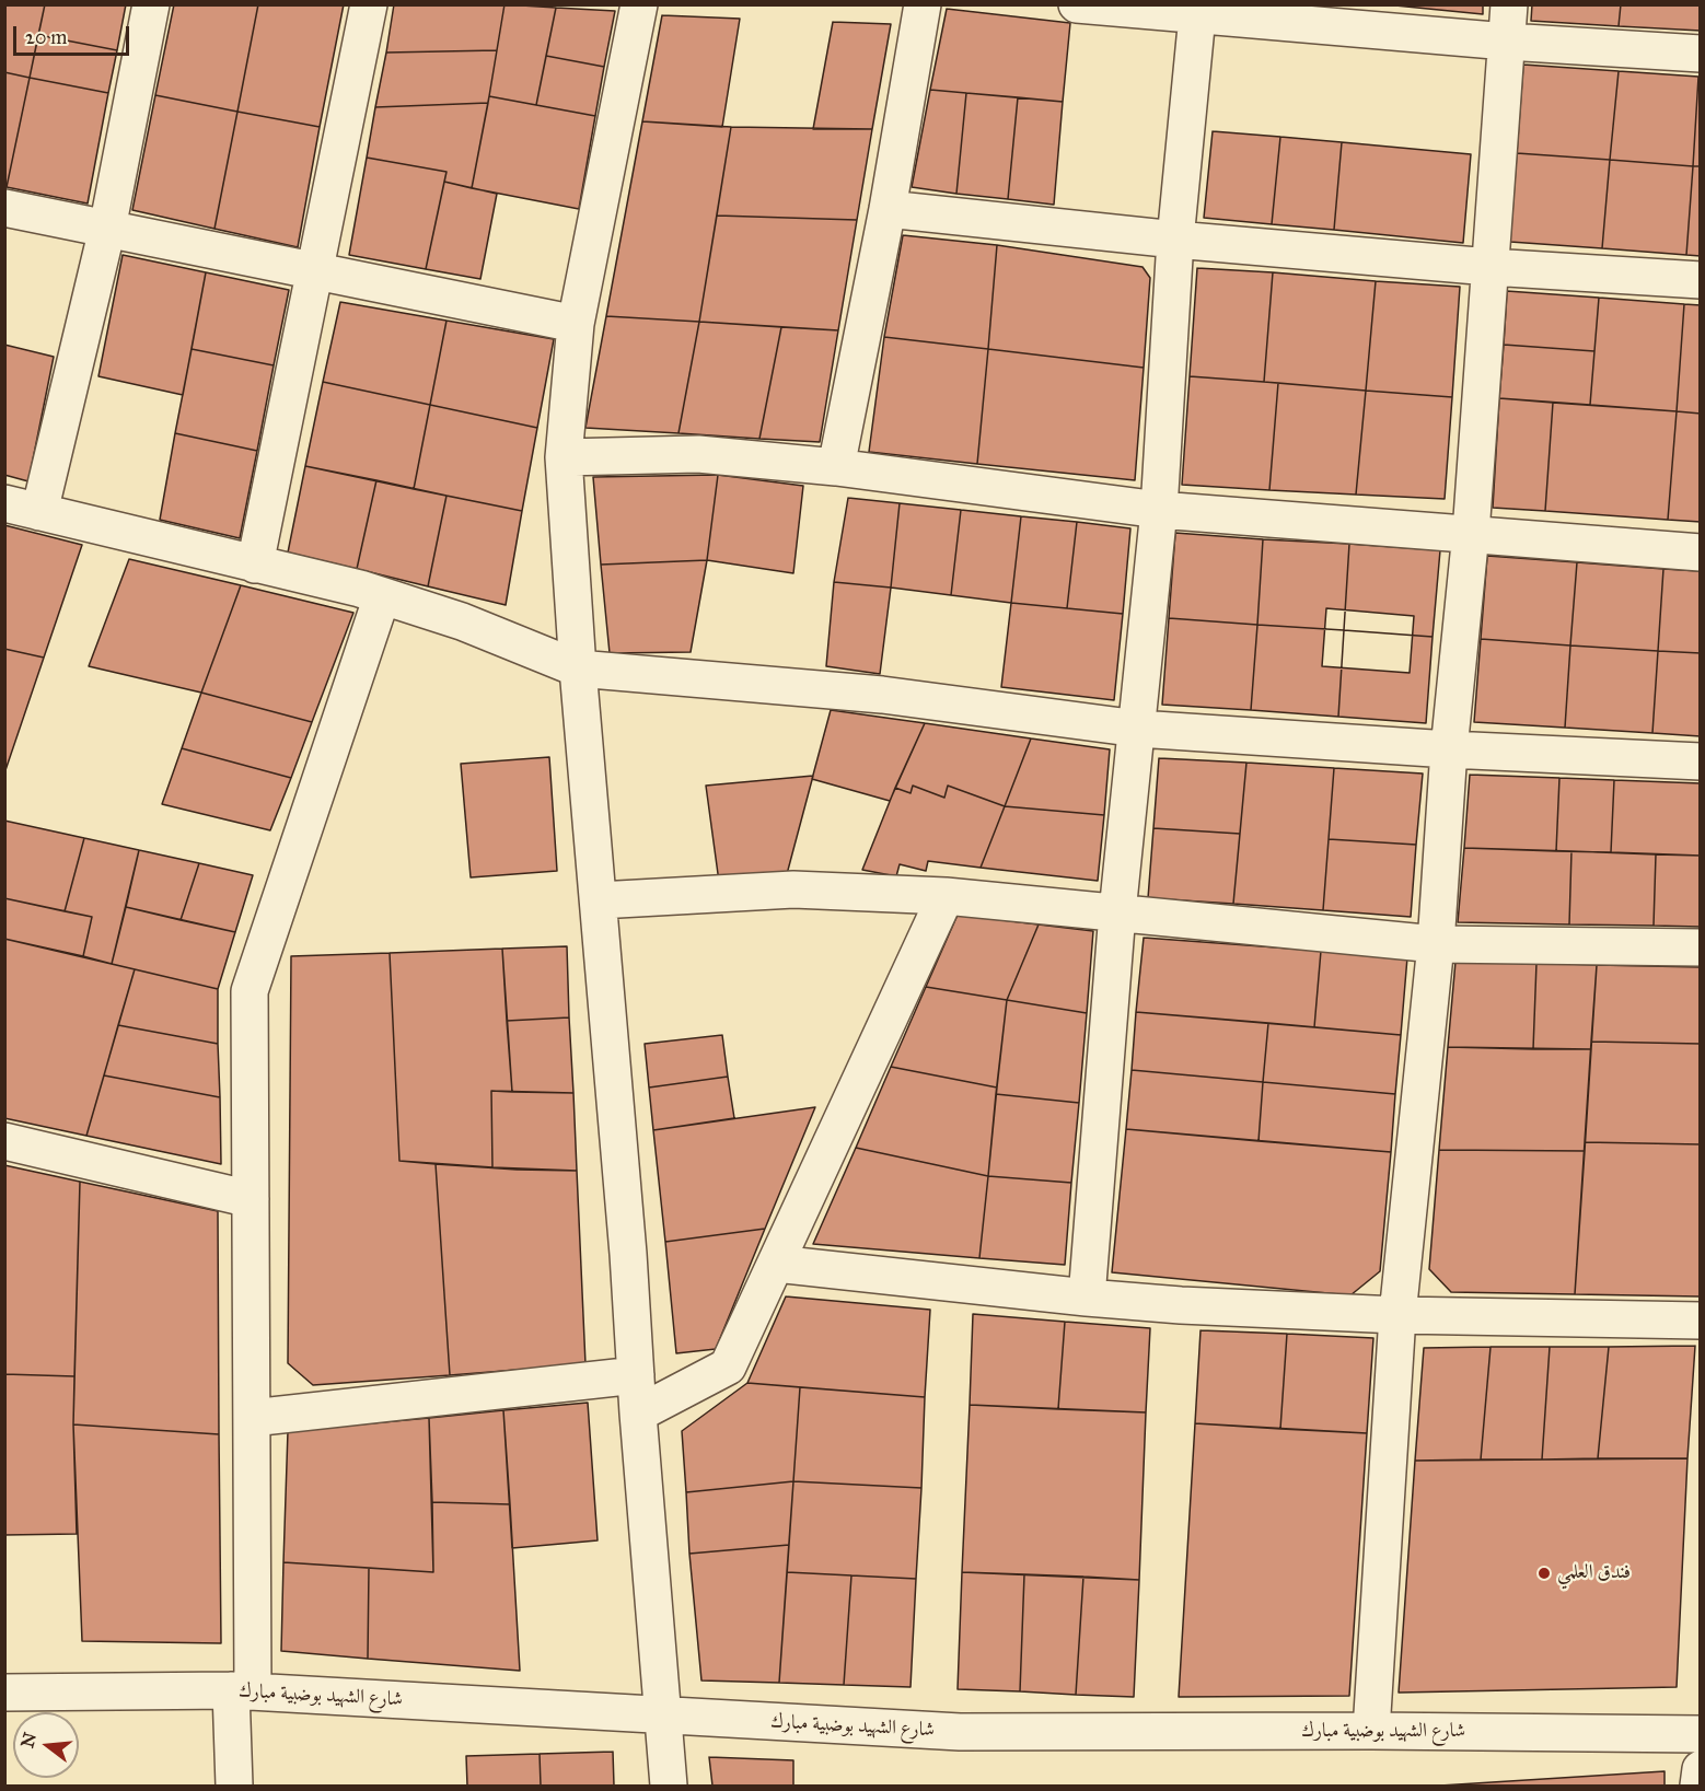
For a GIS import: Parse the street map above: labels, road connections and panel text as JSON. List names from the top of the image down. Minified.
{"streets":{"street":["شارع الشهيد بوضبية مبارك"]},"places":["فندق العلمي"],"scale_bar":"20 m","north":"left"}
